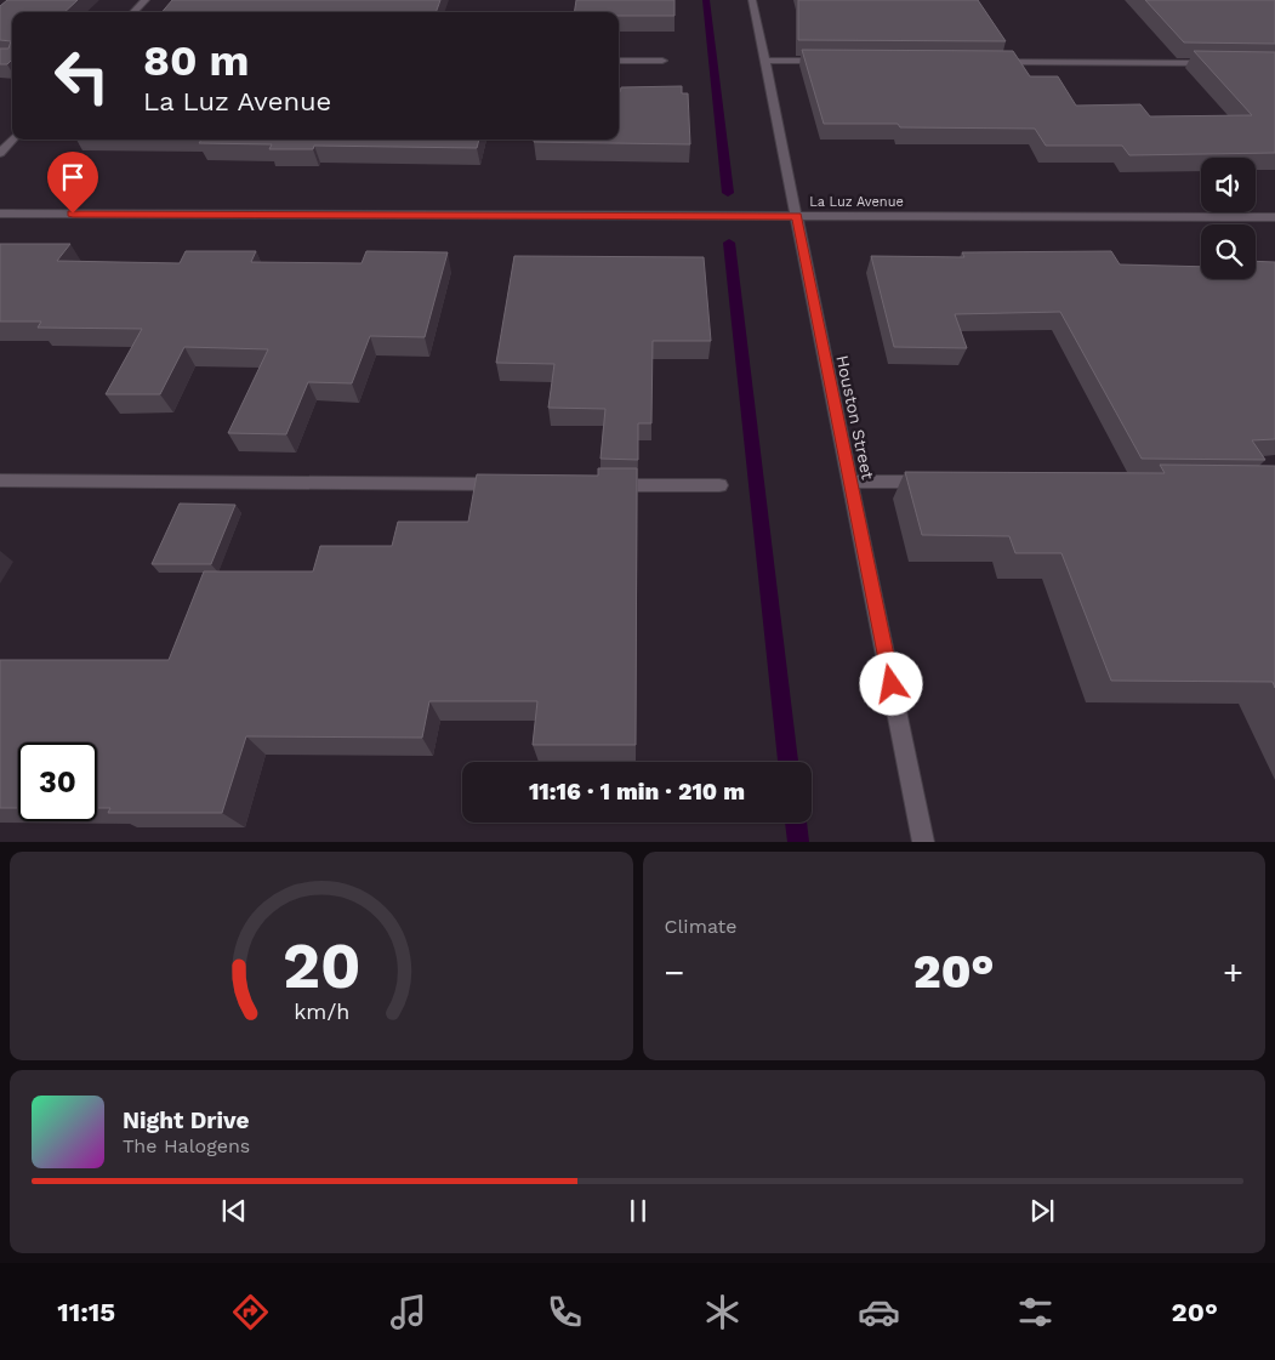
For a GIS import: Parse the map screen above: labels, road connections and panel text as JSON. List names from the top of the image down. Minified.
{"streets":{"street":["La Luz Avenue","Houston Street"]},"crossings":[["La Luz Avenue","Houston Street"]],"page":{"turn":["80 m","La Luz Avenue"],"limit":"30","trip":"11:16 · 1 min · 210 m","tile":"Climate","heat":["−","20°","+"],"song":["Night Drive","The Halogens"],"tabs":["11:15","20°"],"gauge":["20","km/h"]}}
